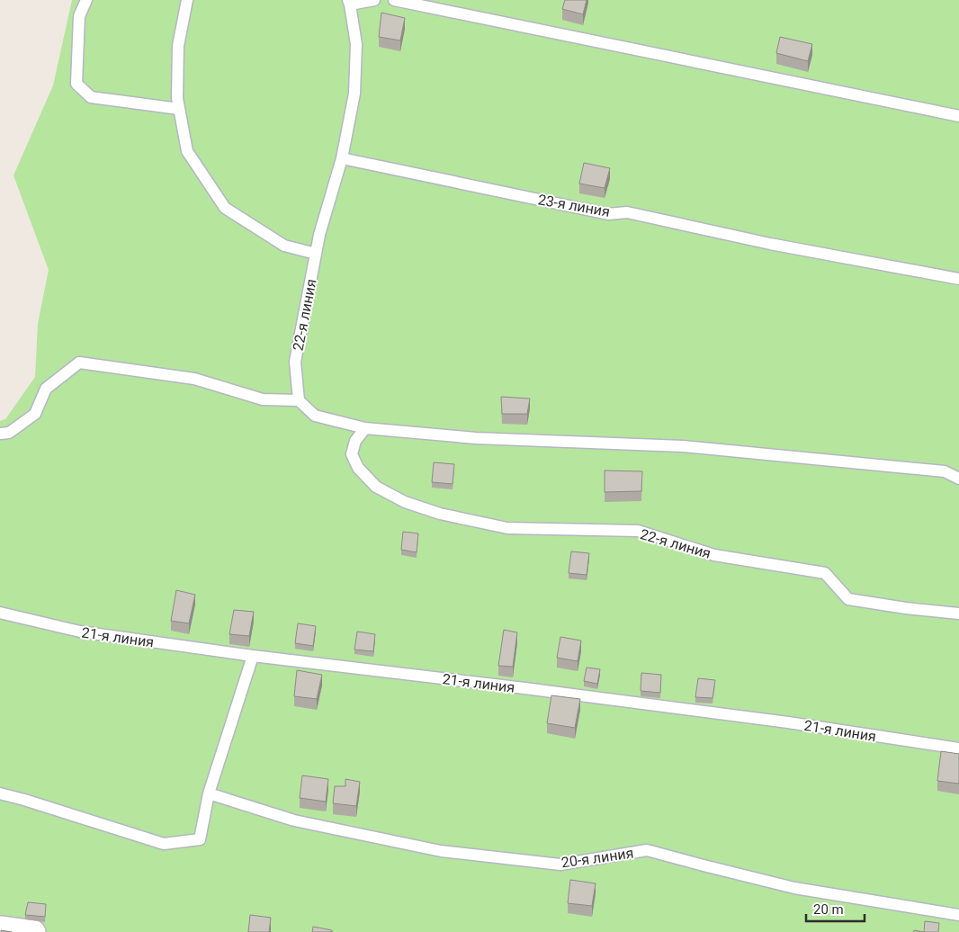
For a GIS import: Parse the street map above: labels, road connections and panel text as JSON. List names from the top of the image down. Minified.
{"streets":{"lane":["23-я линия","22-я линия","21-я линия","20-я линия"]},"crossings":[["23-я линия","22-я линия"]],"scale_bar":"20 m"}
